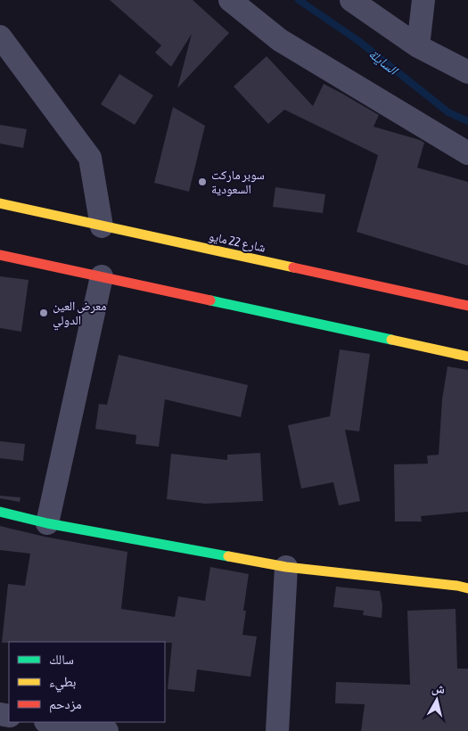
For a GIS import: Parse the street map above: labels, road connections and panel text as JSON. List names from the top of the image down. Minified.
{"streets":{"main road":["شارع 22 مايو"]},"water":["السايلة"],"places":["سوبر ماركت السعودية","معرض العين الدولي"],"legend":["سالك","بطيء","مزدحم"],"north":"top"}
